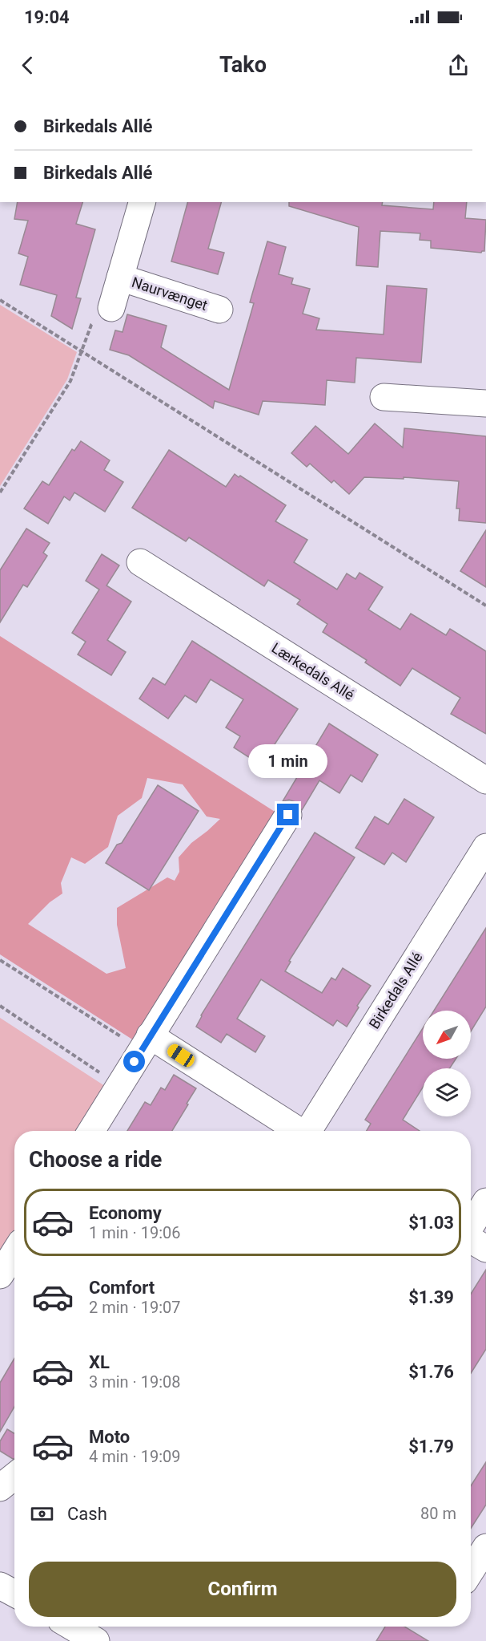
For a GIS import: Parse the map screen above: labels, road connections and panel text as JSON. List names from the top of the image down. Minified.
{"streets":{"street":["Naurvænget","Lærkedals Allé","Birkedals Allé"]},"north":"bottom left","page":{"status":"19:04","header":"Tako","banner":["Birkedals Allé","Birkedals Allé"],"bubble":"1 min","heading":"Choose a ride","list":[{"name":"Economy","note":"1 min · 19:06","value":"$1.03"},{"name":"Comfort","note":"2 min · 19:07","value":"$1.39"},{"name":"XL","note":"3 min · 19:08","value":"$1.76"},{"name":"Moto","note":"4 min · 19:09","value":"$1.79"}],"pay":["Cash","80 m"],"buttons":"Confirm"}}
